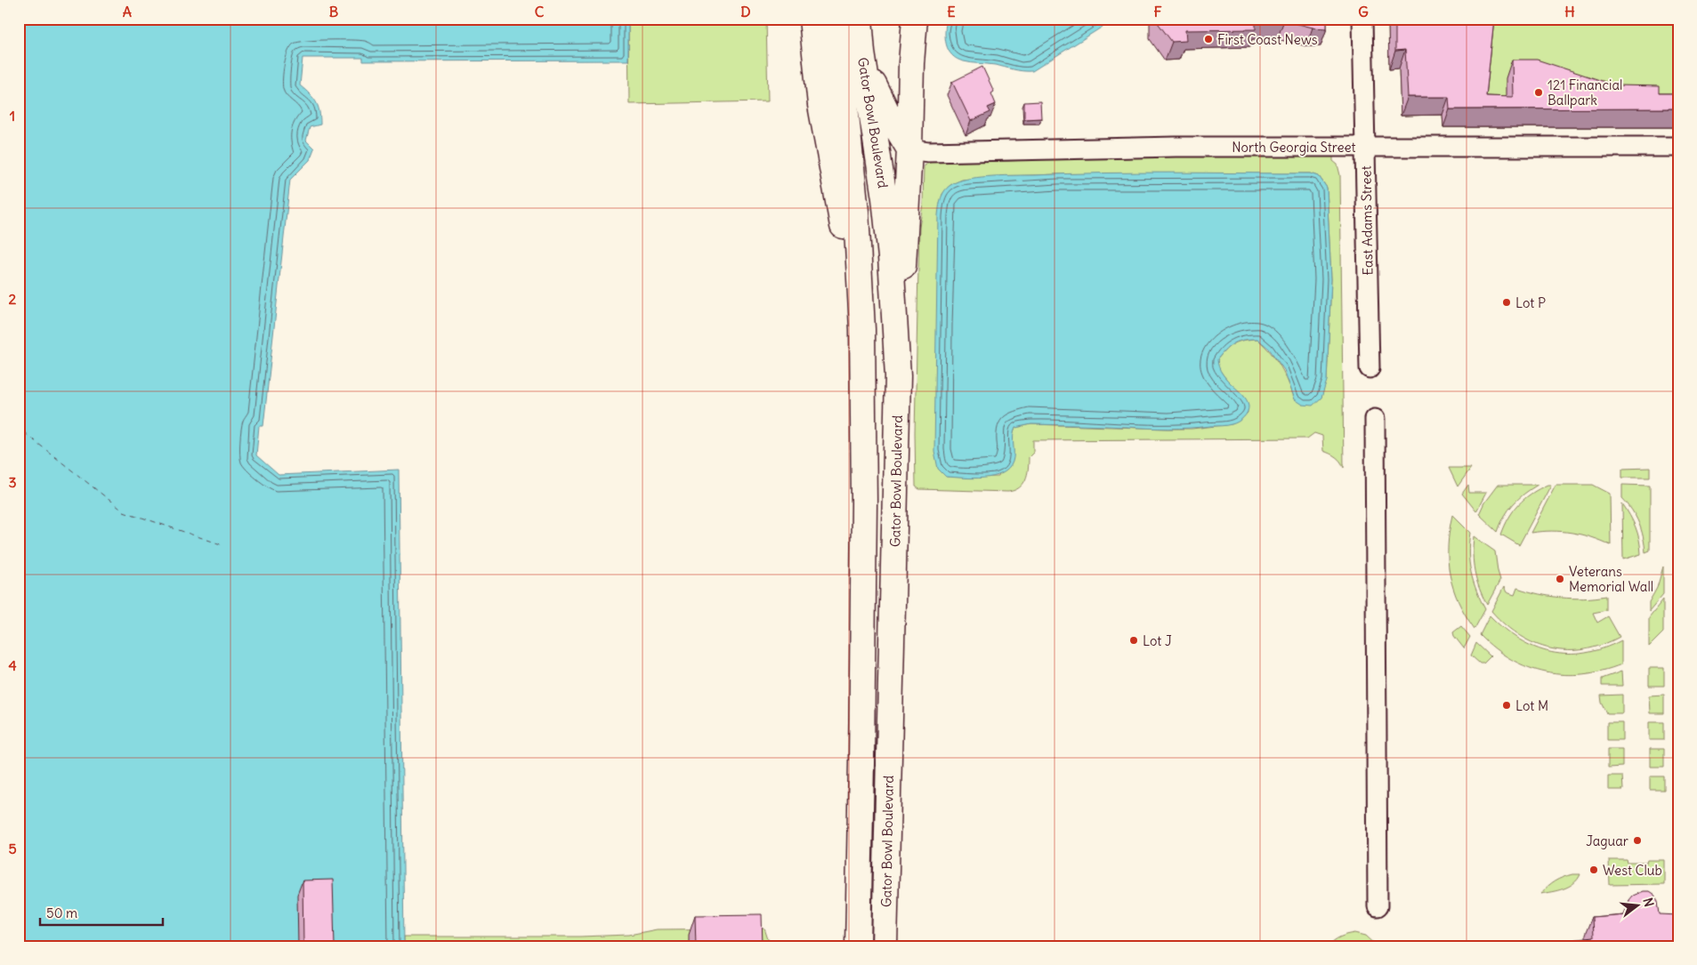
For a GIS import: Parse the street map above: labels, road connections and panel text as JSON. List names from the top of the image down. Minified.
{"streets":{"main road":["Gator Bowl Boulevard"],"street":["North Georgia Street","East Adams Street"]},"crossings":[["North Georgia Street","East Adams Street"]],"places":["First Coast News","121 Financial Ballpark","Lot P","Veterans Memorial Wall","Lot J","Lot M","Jaguar","West Club"],"scale_bar":"50 m","north":"right","grid":{"columns":["A","B","C","D","E","F","G","H"],"rows":["1","2","3","4","5"]}}
